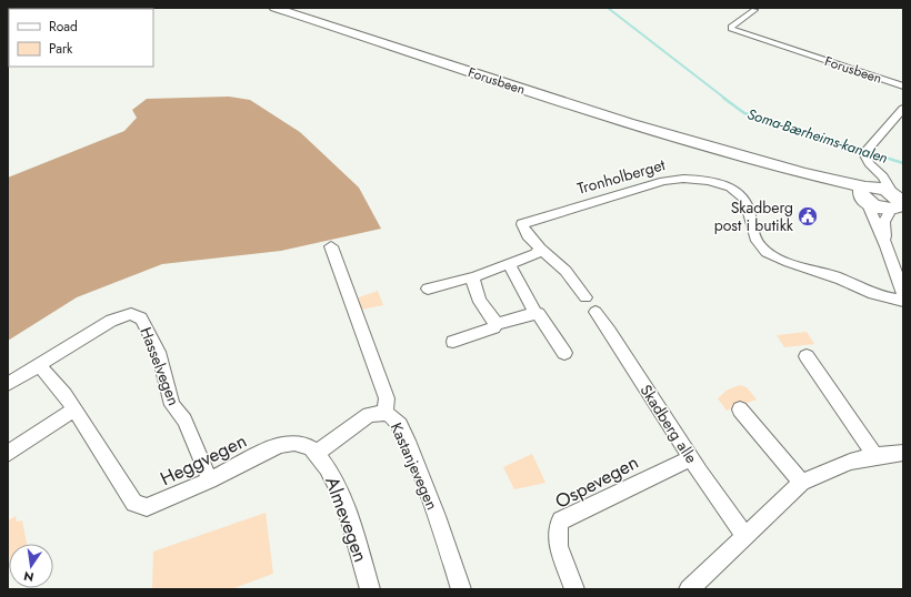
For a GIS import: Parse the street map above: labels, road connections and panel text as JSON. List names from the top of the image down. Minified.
{"streets":{"main road":["Forusbeen"],"street":["Tronholberget","Hasselvegen","Skadberg alle","Heggvegen","Kastanjevegen","Ospevegen","Almevegen"]},"crossings":[["Hasselvegen","Heggvegen"],["Skadberg alle","Ospevegen"],["Heggvegen","Almevegen"]],"water":["Soma-Bærheims-kanalen"],"places":{"public building":["Skadberg post i butikk"]},"legend":["Road","Park"],"north":"bottom"}
